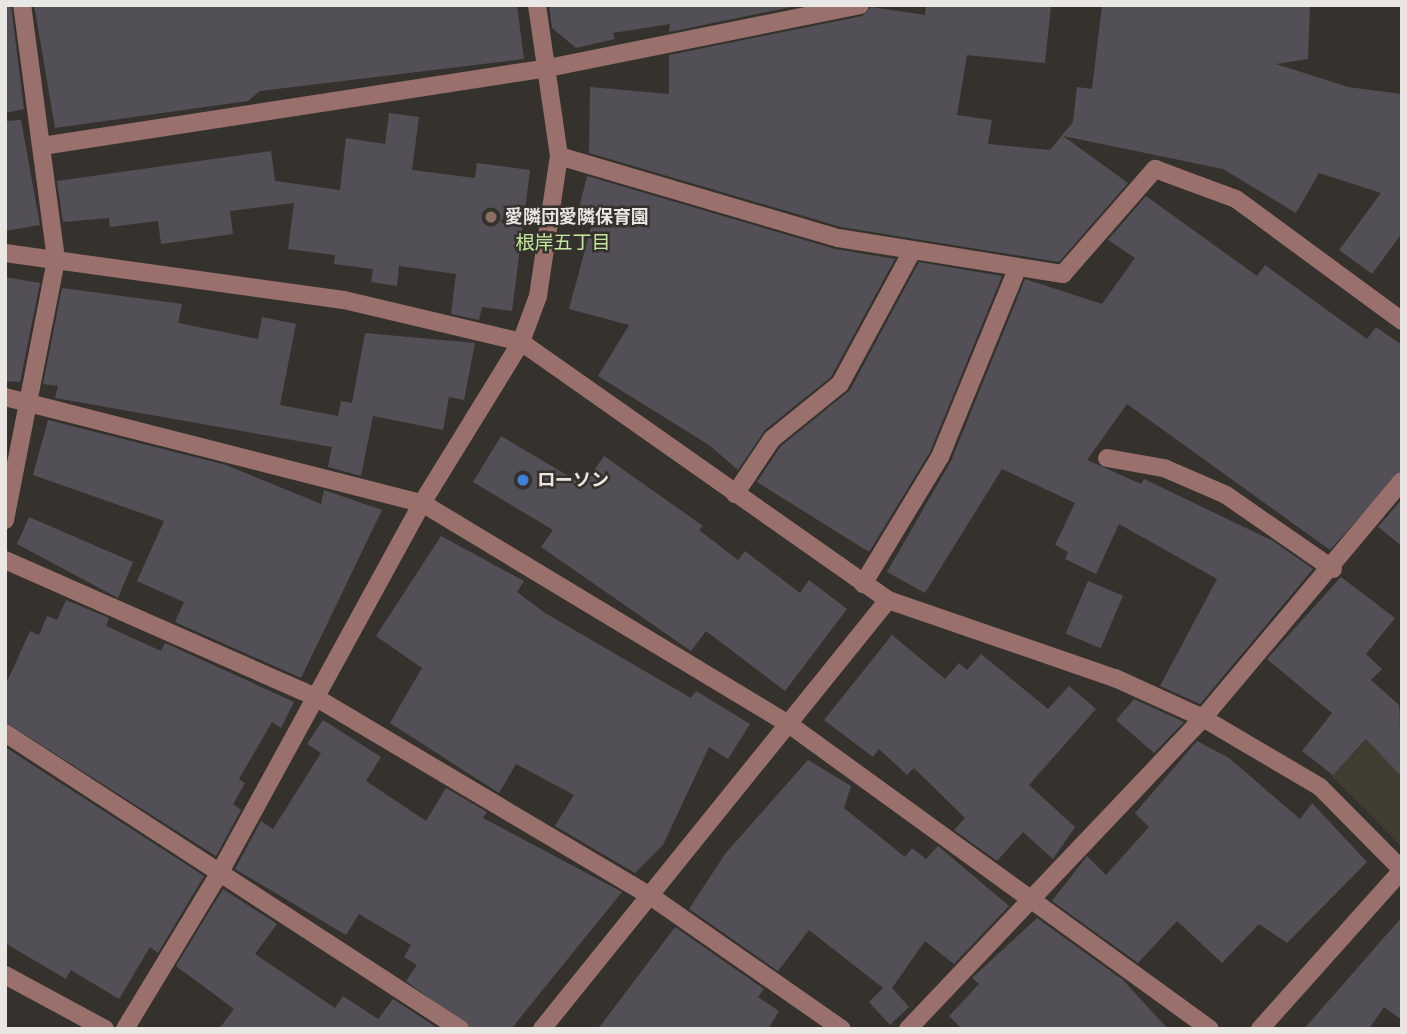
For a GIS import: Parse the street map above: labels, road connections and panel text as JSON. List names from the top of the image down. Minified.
{"districts":["根岸五丁目"],"places":["愛隣団愛隣保育園","ローソン"]}
